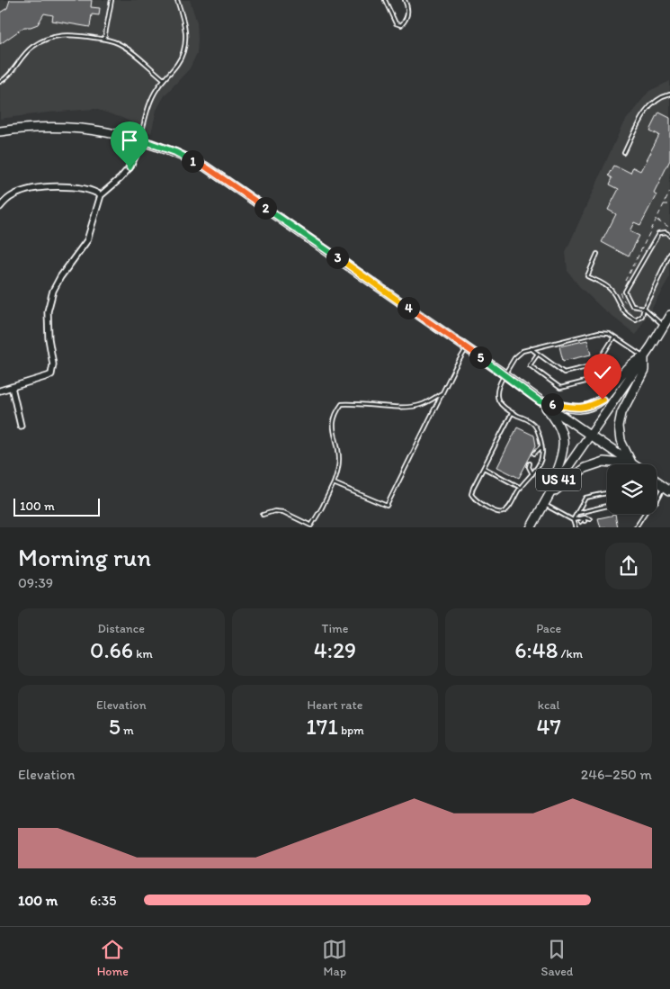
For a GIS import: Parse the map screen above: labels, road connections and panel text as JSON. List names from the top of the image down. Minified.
{"streets":{"main road":["US 41"]},"scale_bar":"100 m","page":{"pins":["1","2","3","4","5","6"],"scale":"100 m","heading":["Morning run","09:39"],"stats":[["Distance","0.66 km"],["Time","4:29"],["Pace","6:48 /km"],["Elevation","5 m"],["Heart rate","171 bpm"],["kcal","47"]],"chart":["Elevation","246–250 m"],"list":[{"name":"100 m","note":"6:35"}],"tabs":["Home","Map","Saved"]}}
